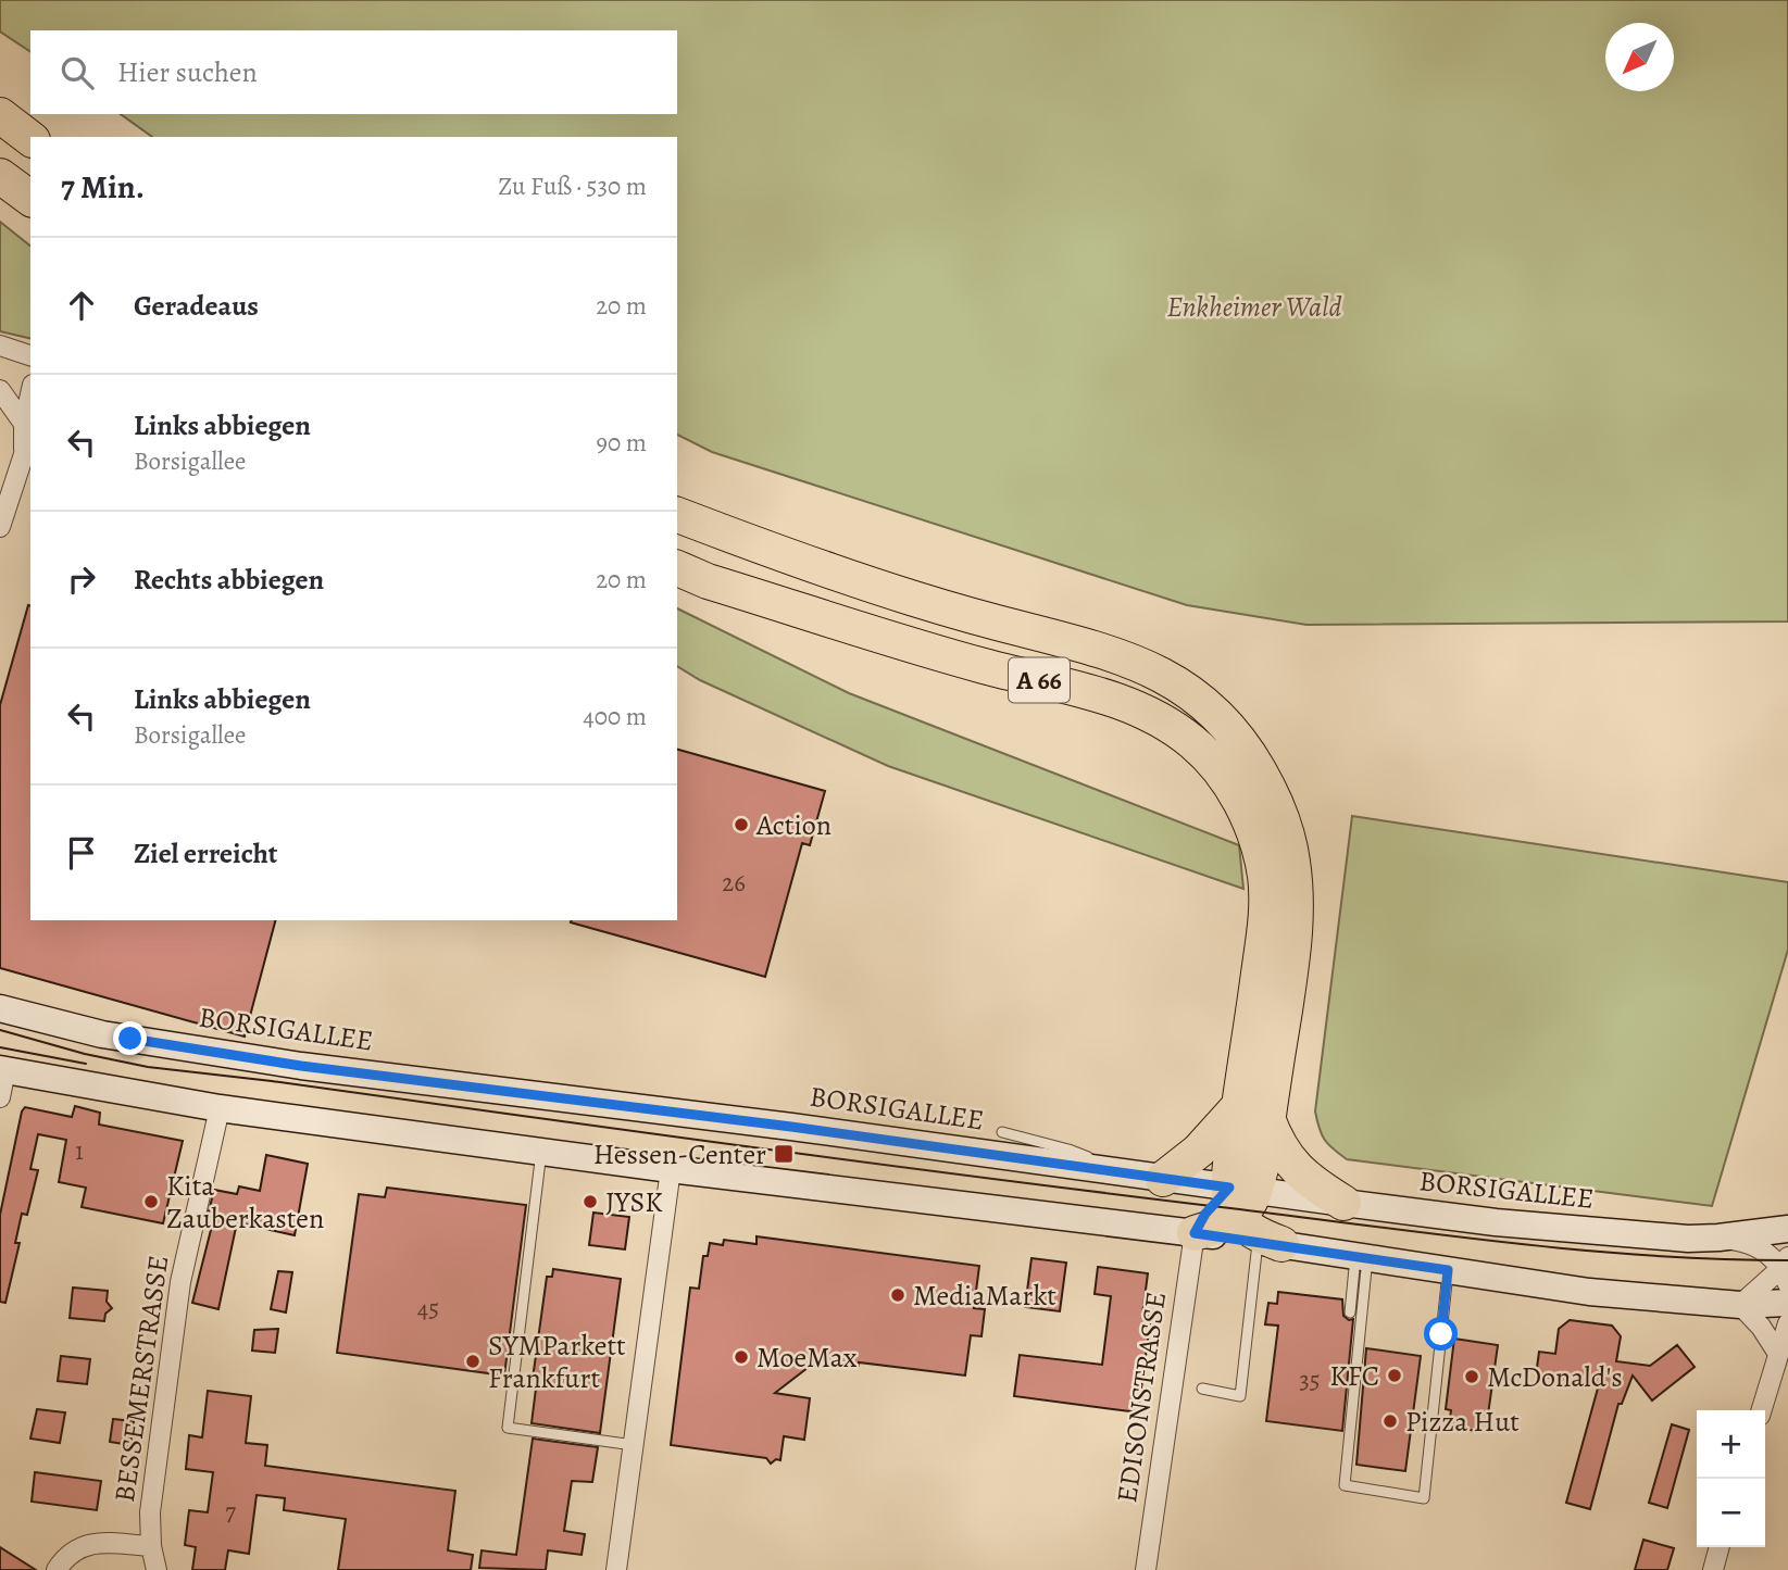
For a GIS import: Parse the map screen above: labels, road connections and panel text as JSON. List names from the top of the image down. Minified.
{"streets":{"highway":["A 66"],"main road":["BORSIGALLEE"],"street":["BESSEMERSTRASSE","EDISONSTRASSE"]},"crossings":[["A 66","BORSIGALLEE"]],"parks":["Enkheimer Wald"],"places":{"other":["Action","Kita Zauberkasten","JYSK","MediaMarkt","MoeMax","SYMParkett Frankfurt","KFC","McDonald's","Pizza Hut"],"transit":["Hessen-Center"]},"house_numbers":["26","1","45","35","7"],"north":"bottom left","page":{"search":"Hier suchen","heading":["7 Min.","Zu Fuß · 530 m"],"list":[["Geradeaus","20 m"],["Links abbiegen","Borsigallee","90 m"],["Rechts abbiegen","20 m"],["Links abbiegen","Borsigallee","400 m"],"Ziel erreicht"],"map_buttons":["+","−"]}}
